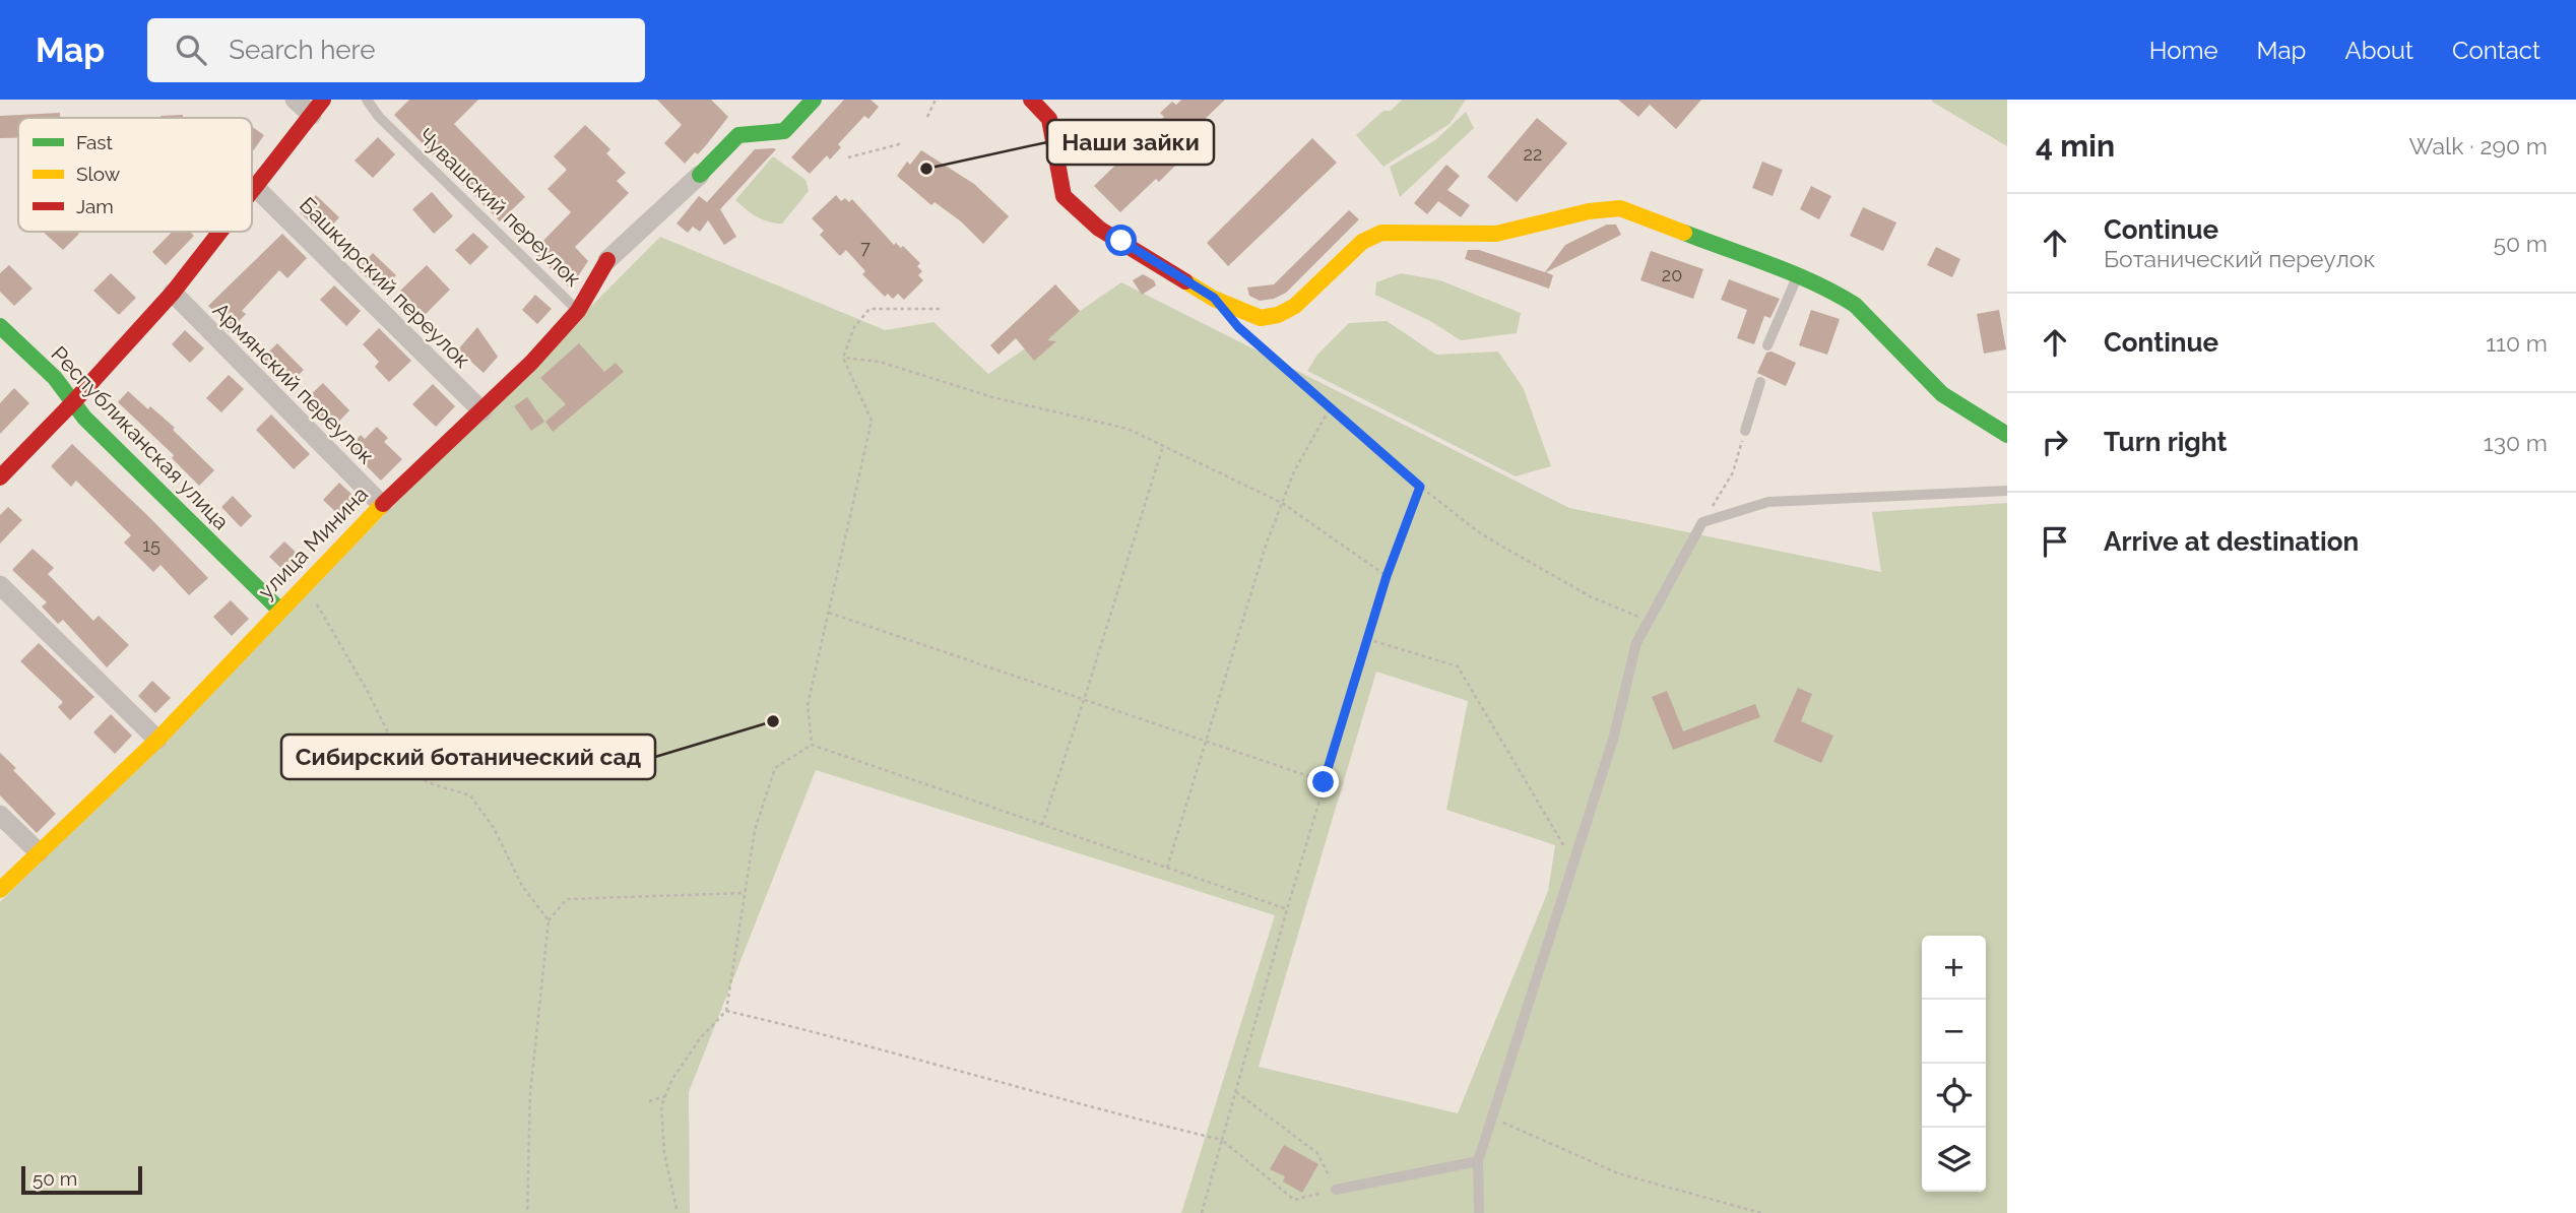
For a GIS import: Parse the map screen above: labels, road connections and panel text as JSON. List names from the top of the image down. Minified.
{"streets":{"street":["Башкирский переулок","Армянский переулок","Республиканская улица","улица Минина"],"lane":["Чувашский переулок"]},"crossings":[["Чувашский переулок","улица Минина"],["Башкирский переулок","улица Минина"],["Армянский переулок","улица Минина"],["Республиканская улица","улица Минина"]],"places":["Наши зайки","Сибирский ботанический сад"],"house_numbers":["22","7","20","15"],"legend":["Fast","Slow","Jam"],"scale_bar":"50 m","page":{"header":"Map","search":"Search here","nav":["Home","Map","About","Contact"],"heading":["4 min","Walk · 290 m"],"list":[["Continue","Ботанический переулок","50 m"],["Continue","110 m"],["Turn right","130 m"],"Arrive at destination"],"map_buttons":["+","−"],"scale":"50 m"}}
